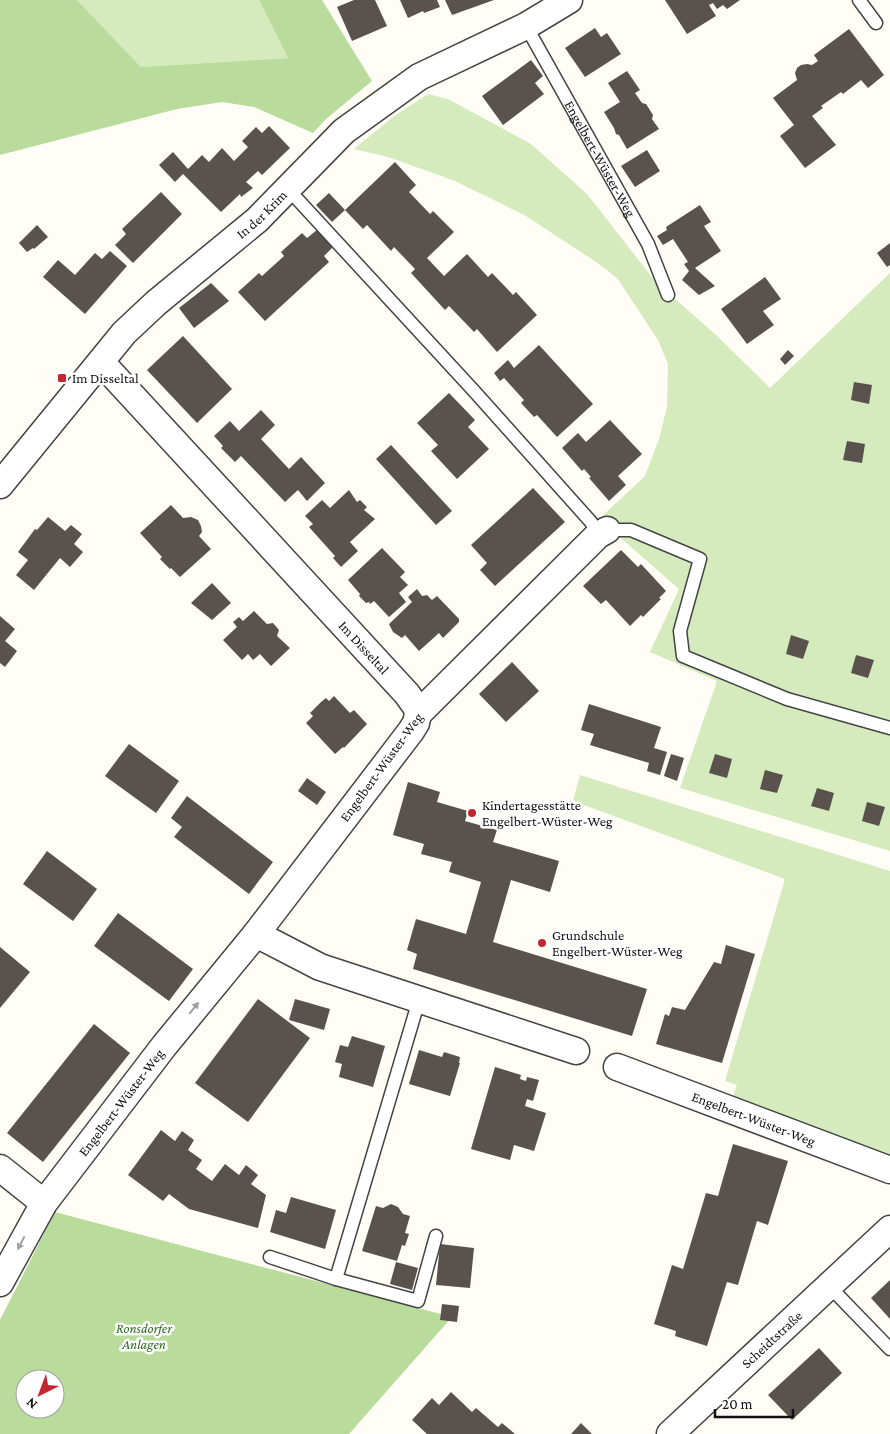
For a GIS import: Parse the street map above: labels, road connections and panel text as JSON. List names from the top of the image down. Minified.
{"streets":{"street":["Engelbert-Wüster-Weg","In der Krim","Im Disseltal","Scheidtstraße"]},"crossings":[["Engelbert-Wüster-Weg","In der Krim"],["Engelbert-Wüster-Weg","Im Disseltal"],["In der Krim","Im Disseltal"]],"parks":["Ronsdorfer Anlagen"],"places":{"transit":["Im Disseltal"],"other":["Kindertagesstätte Engelbert-Wüster-Weg","Grundschule Engelbert-Wüster-Weg"]},"scale_bar":"20 m","north":"bottom left"}
